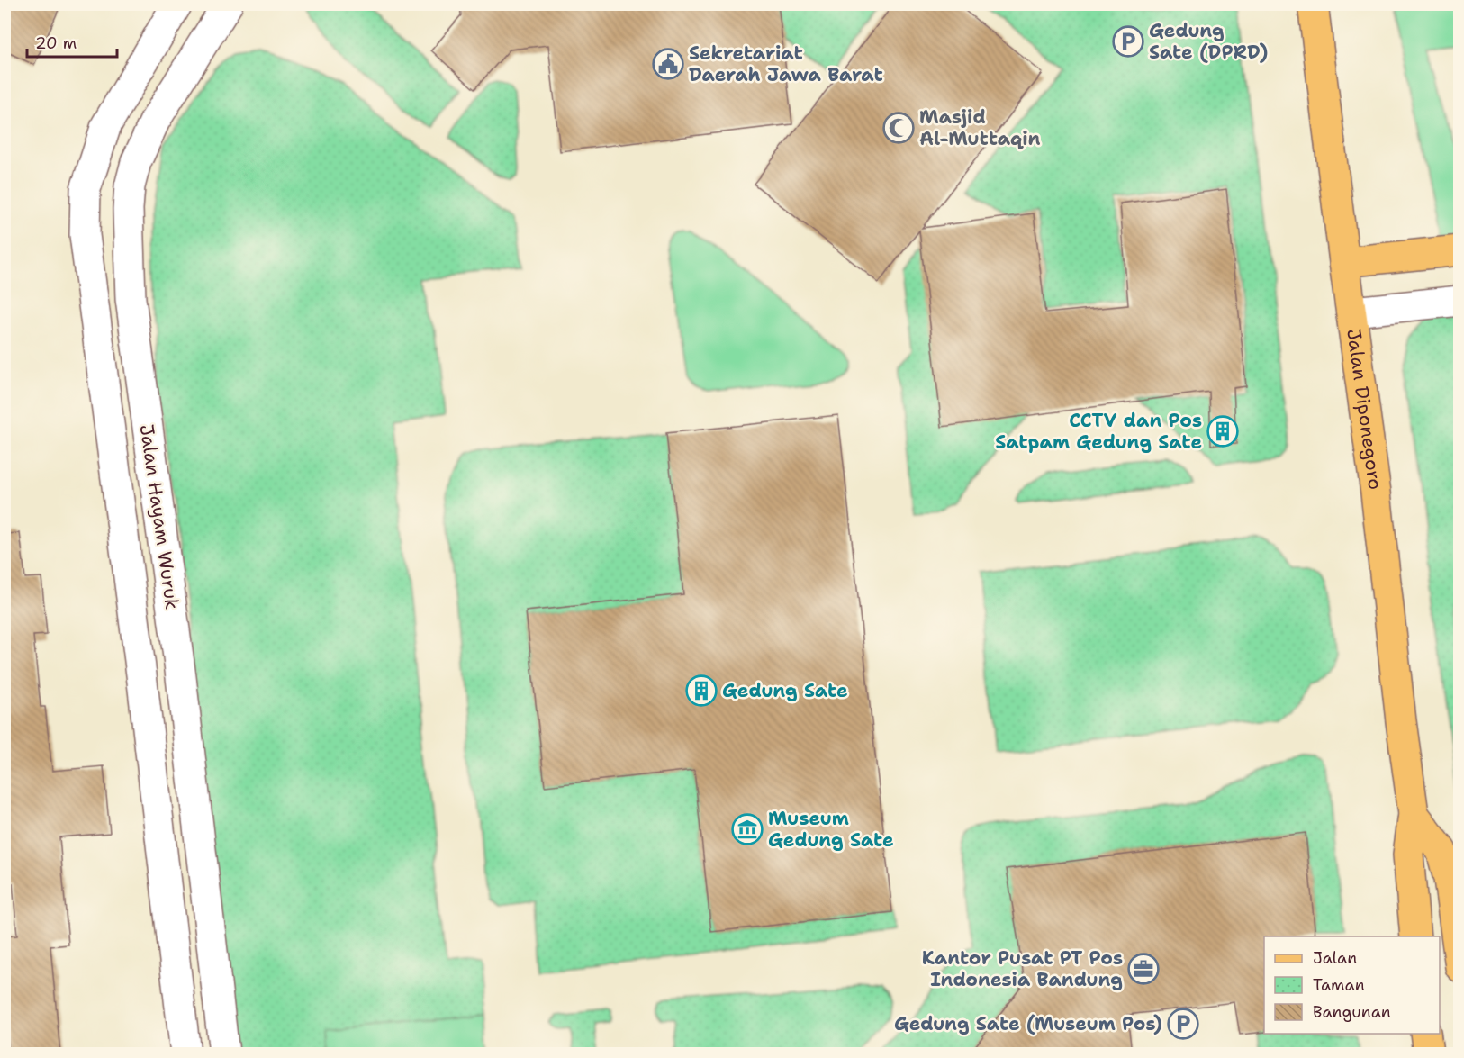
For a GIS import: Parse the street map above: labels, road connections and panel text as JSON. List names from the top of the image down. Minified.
{"streets":{"main road":["Jalan Diponegoro"],"street":["Jalan Hayam Wuruk"]},"places":{"parking":["Gedung Sate (DPRD)","Gedung Sate (Museum Pos)"],"public building":["Sekretariat Daerah Jawa Barat"],"mosque":["Masjid Al-Muttaqin"],"building":["CCTV dan Pos Satpam Gedung Sate","Gedung Sate"],"museum":["Museum Gedung Sate"],"office":["Kantor Pusat PT Pos Indonesia Bandung"]},"legend":["Jalan","Taman","Bangunan"],"scale_bar":"20 m"}
